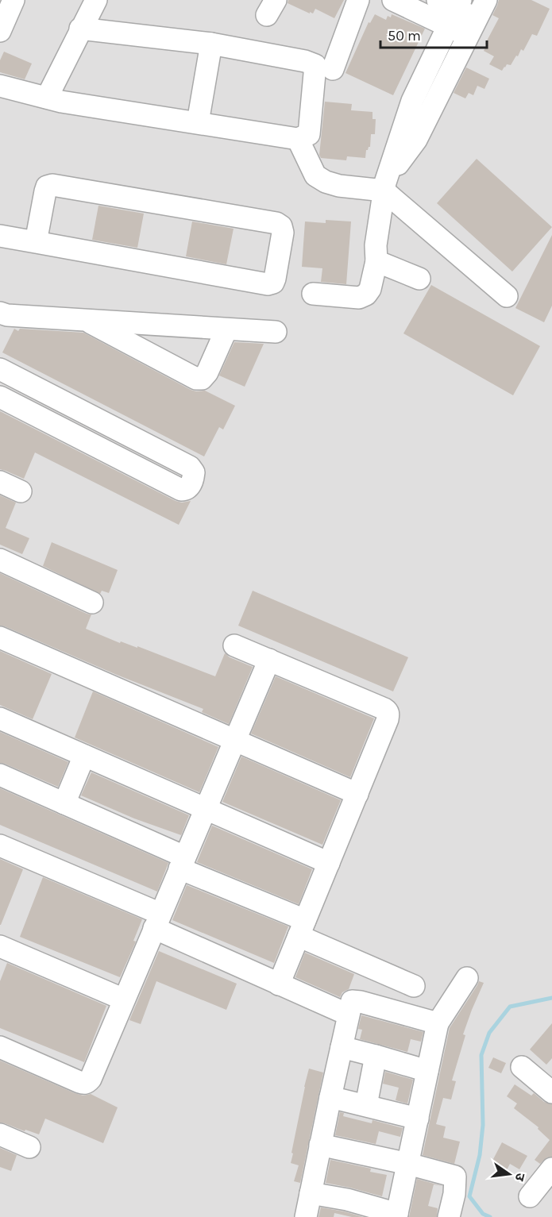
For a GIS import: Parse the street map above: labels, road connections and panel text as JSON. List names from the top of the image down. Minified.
{"scale_bar":"50 m","north":"right"}
